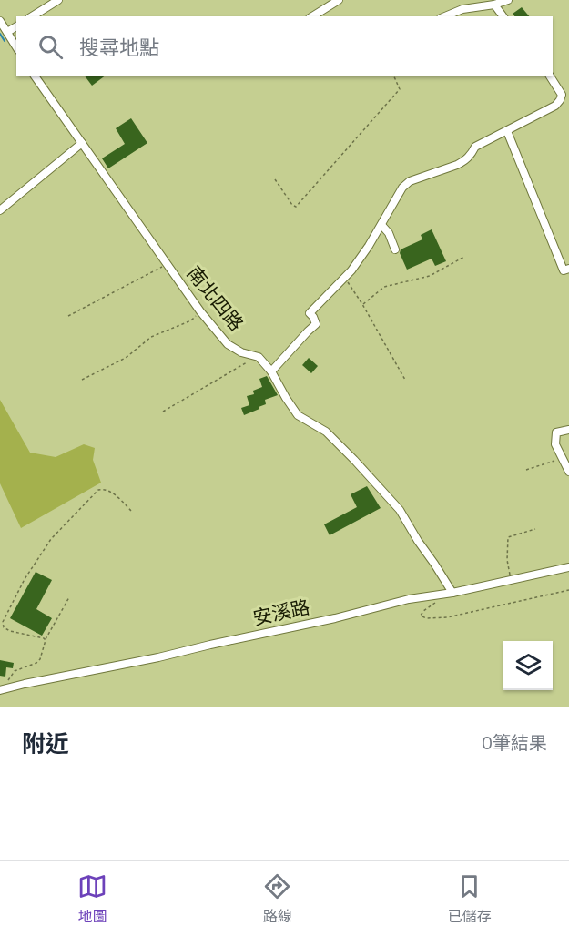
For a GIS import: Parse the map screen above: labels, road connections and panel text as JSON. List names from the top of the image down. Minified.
{"streets":{"street":["南北四路","安溪路"]},"crossings":[["南北四路","安溪路"]],"page":{"search":"搜尋地點","heading":["附近","0筆結果"],"nav":["地圖","路線","已儲存"]}}
